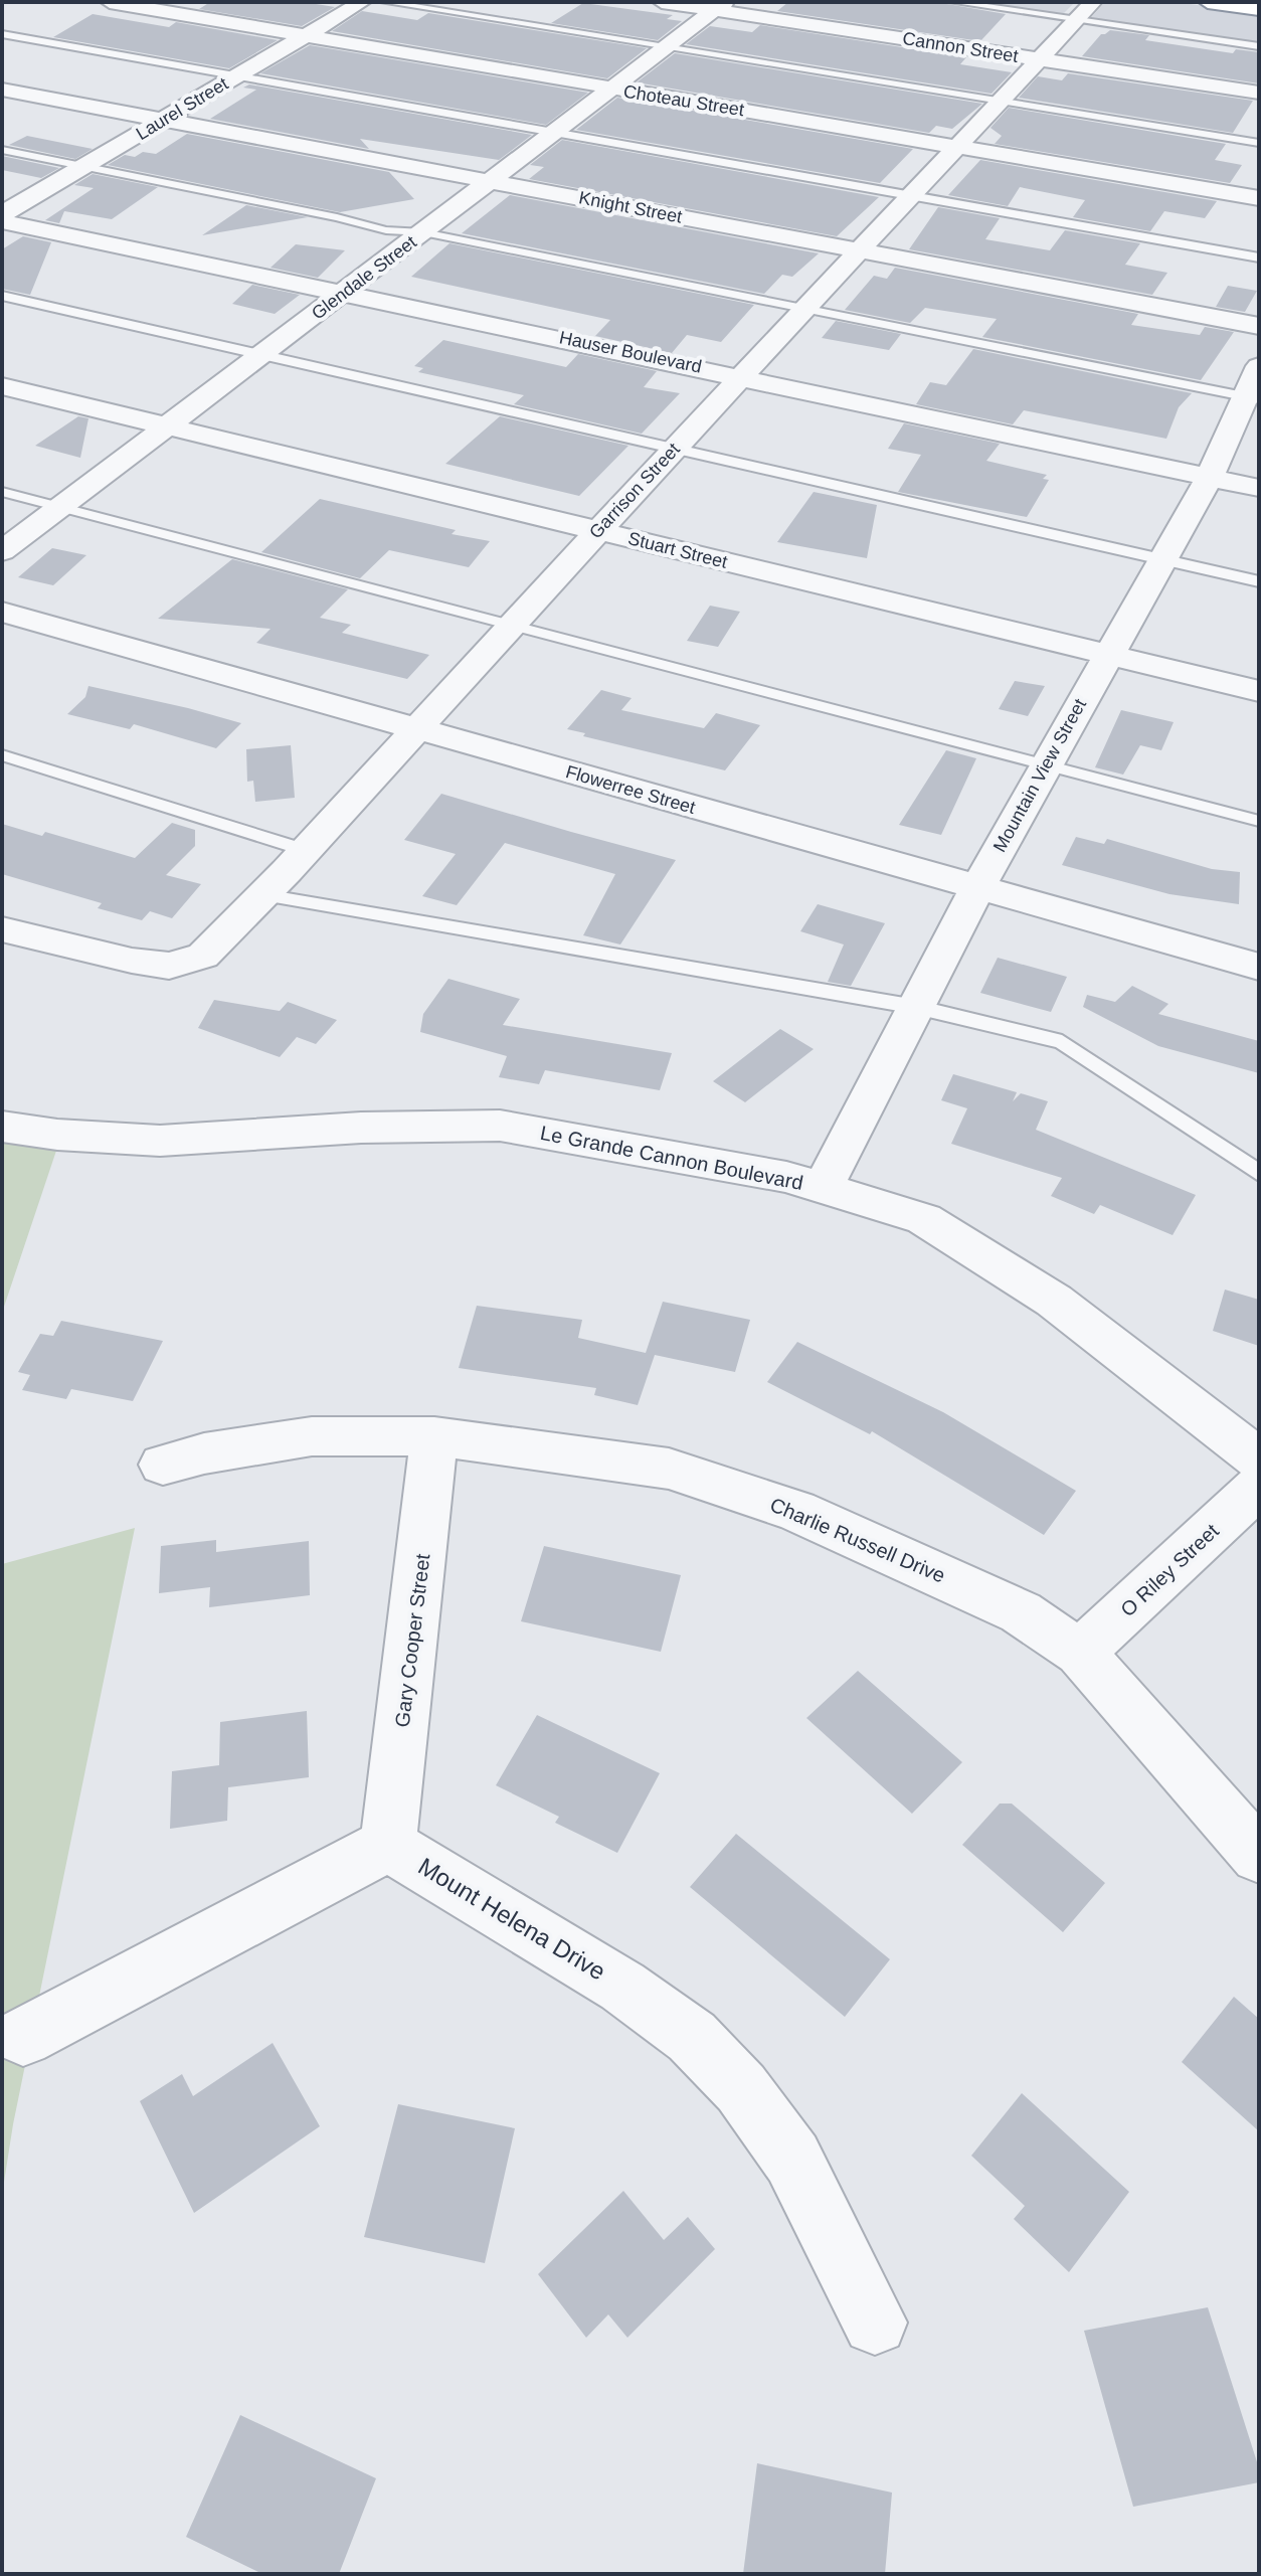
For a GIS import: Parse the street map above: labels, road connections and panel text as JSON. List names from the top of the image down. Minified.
{"streets":{"street":["Cannon Street","Choteau Street","Laurel Street","Knight Street","Glendale Street","Hauser Boulevard","Garrison Street","Stuart Street","Mountain View Street","Flowerree Street","Le Grande Cannon Boulevard","Charlie Russell Drive","O Riley Street","Gary Cooper Street","Mount Helena Drive"]},"crossings":[["Cannon Street","Glendale Street"],["Cannon Street","Garrison Street"],["Choteau Street","Laurel Street"],["Choteau Street","Glendale Street"],["Choteau Street","Garrison Street"],["Laurel Street","Knight Street"],["Knight Street","Glendale Street"],["Knight Street","Garrison Street"],["Glendale Street","Hauser Boulevard"],["Glendale Street","Stuart Street"],["Hauser Boulevard","Garrison Street"],["Hauser Boulevard","Mountain View Street"],["Garrison Street","Stuart Street"],["Garrison Street","Flowerree Street"],["Stuart Street","Mountain View Street"],["Mountain View Street","Flowerree Street"],["Mountain View Street","Le Grande Cannon Boulevard"],["Charlie Russell Drive","O Riley Street"],["Charlie Russell Drive","Gary Cooper Street"],["Gary Cooper Street","Mount Helena Drive"]]}
